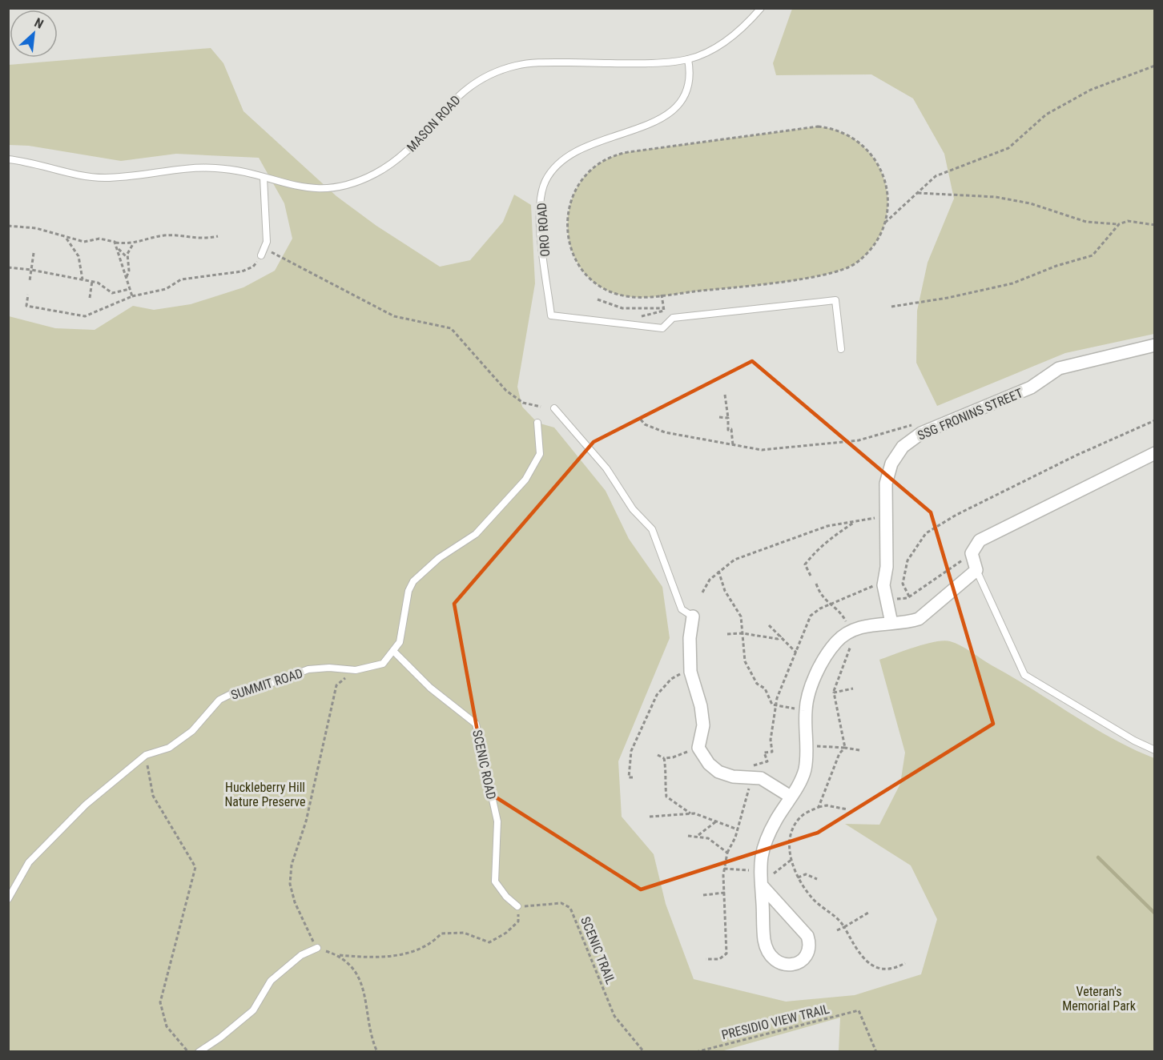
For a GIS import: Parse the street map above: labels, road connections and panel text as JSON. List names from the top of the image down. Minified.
{"streets":{"street":["SSG FRONINS STREET"],"lane":["MASON ROAD","ORO ROAD","SUMMIT ROAD","SCENIC ROAD"],"path":["SCENIC TRAIL","PRESIDIO VIEW TRAIL"]},"crossings":[["MASON ROAD","ORO ROAD"],["SUMMIT ROAD","SCENIC ROAD"],["SCENIC ROAD","SCENIC TRAIL"]],"parks":["Huckleberry Hill Nature Preserve","Veteran's Memorial Park"],"north":"top right"}
